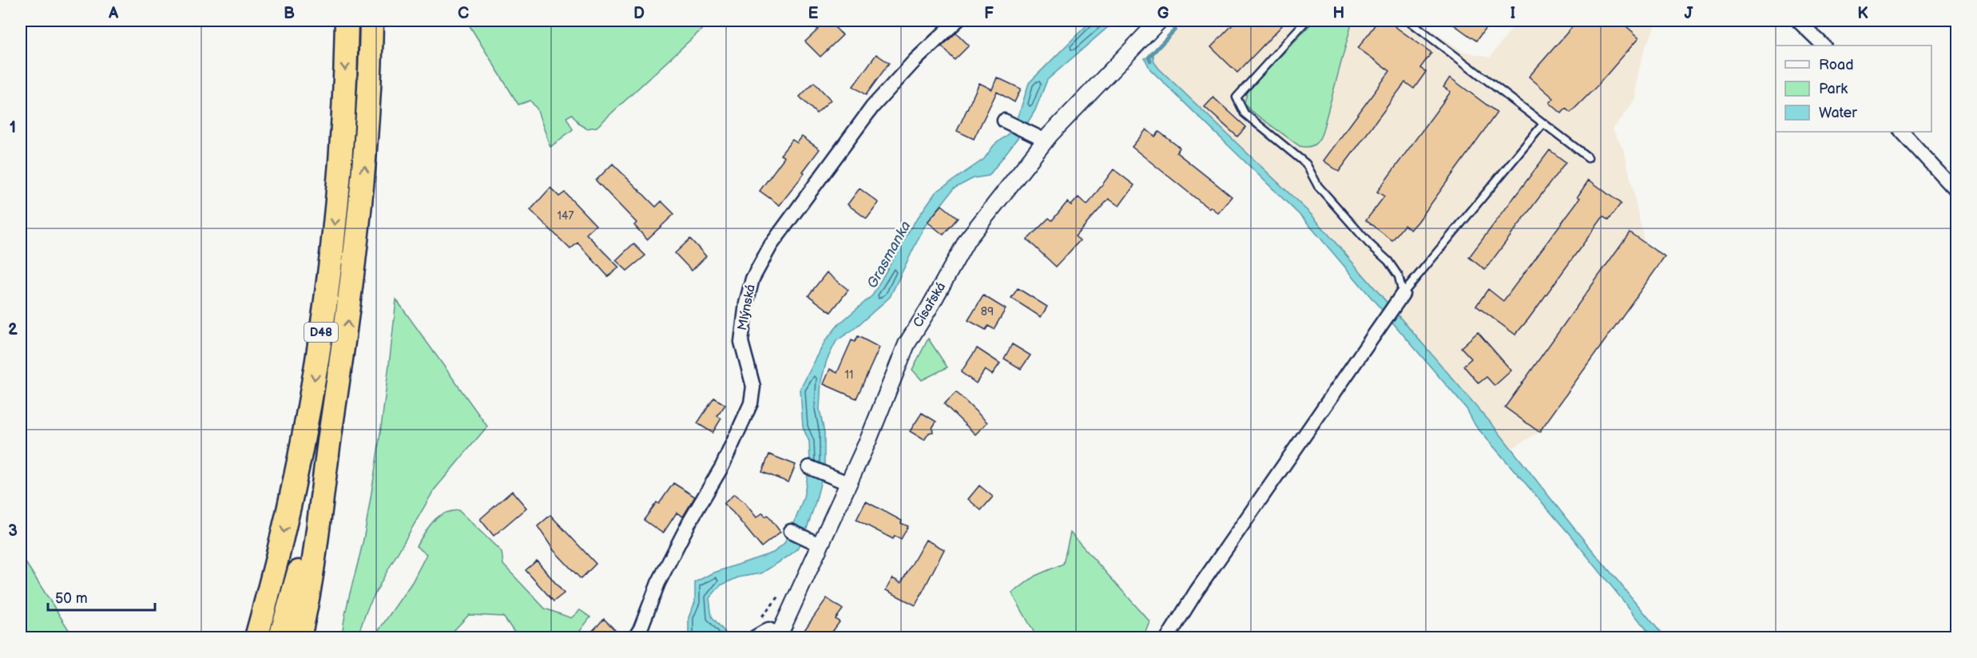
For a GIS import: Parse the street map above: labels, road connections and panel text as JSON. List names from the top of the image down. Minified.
{"streets":{"highway":["D48"],"street":["Císařská","Mlýnská"]},"water":["Grasmanka"],"house_numbers":["147","89","11"],"legend":["Road","Park","Water"],"scale_bar":"50 m","grid":{"columns":["A","B","C","D","E","F","G","H","I","J","K"],"rows":["1","2","3"]}}
